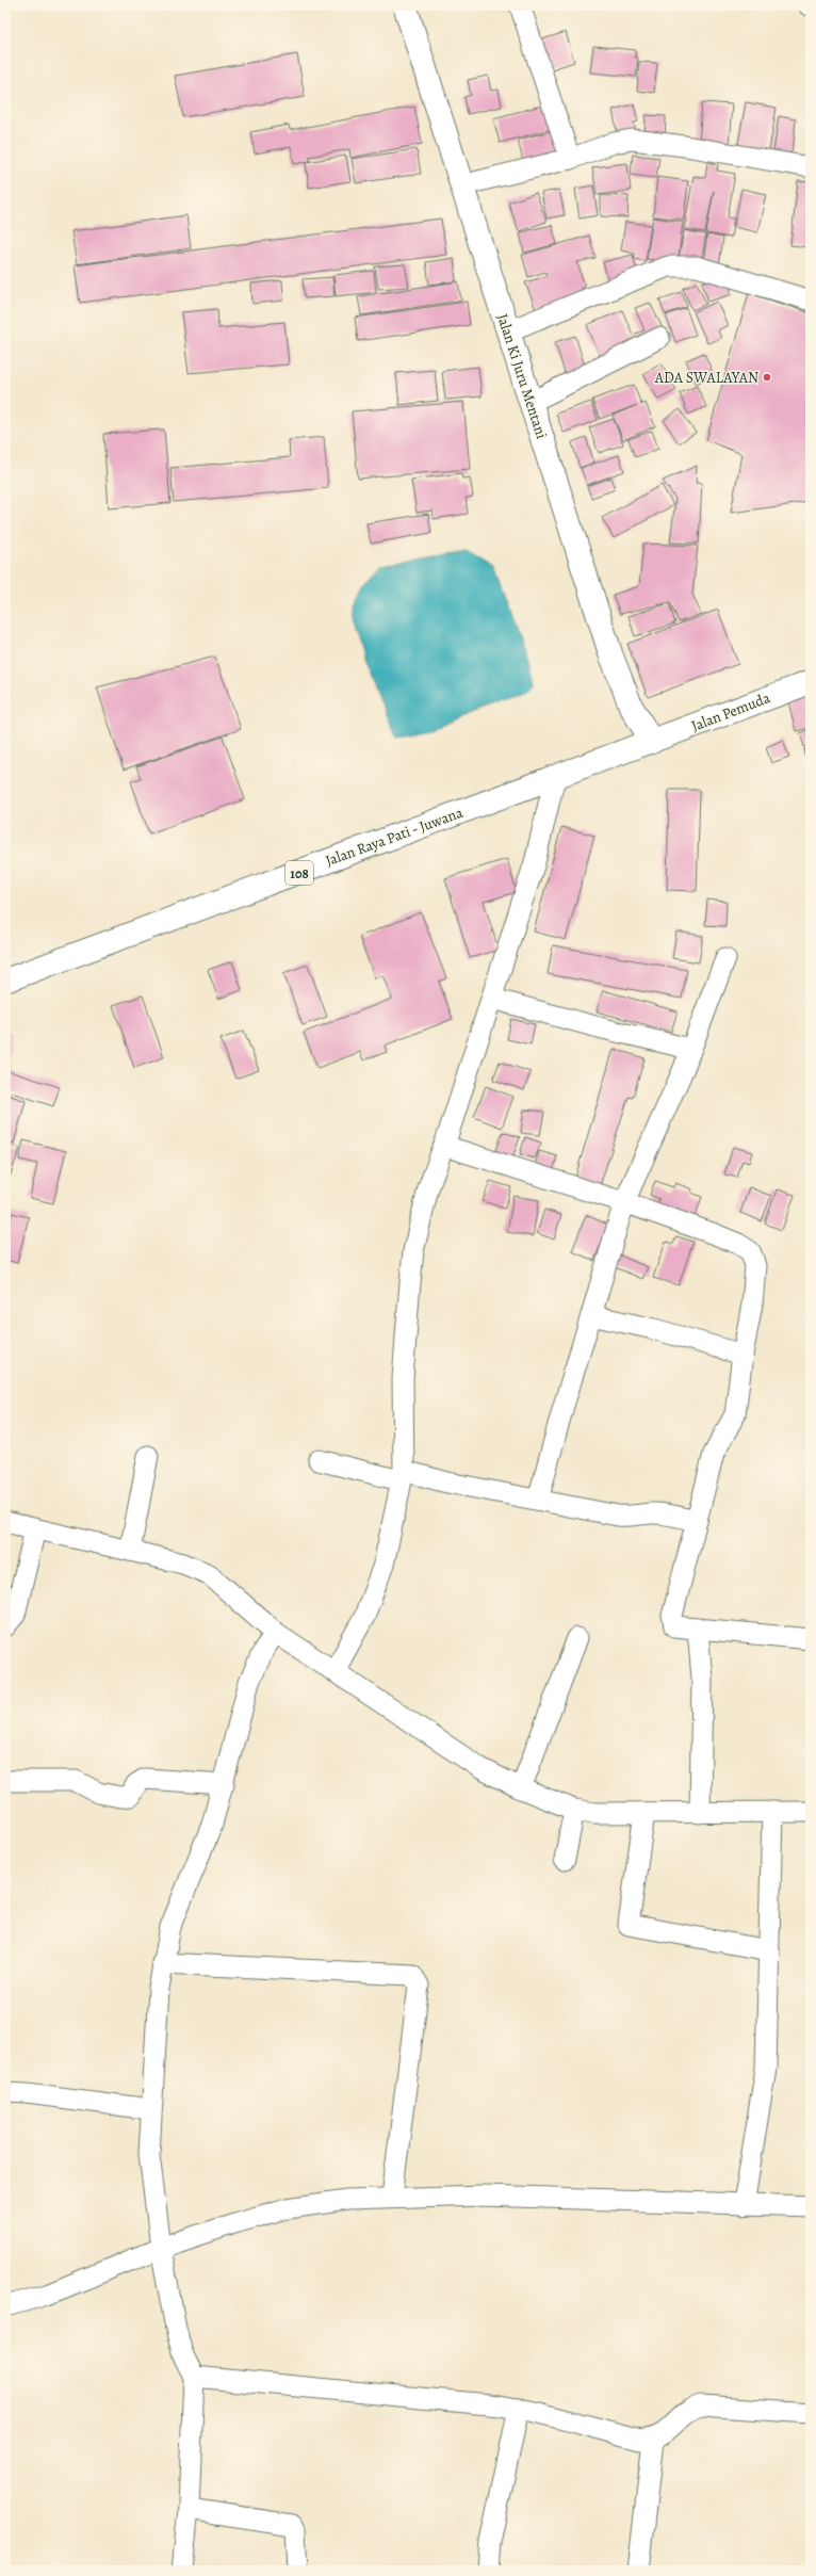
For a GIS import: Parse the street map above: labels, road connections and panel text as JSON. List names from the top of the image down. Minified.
{"streets":{"main road":["Jalan Ki Juru Mentani","Jalan Pemuda","Jalan Raya Pati - Juwana","108"]},"crossings":[["Jalan Ki Juru Mentani","Jalan Pemuda"],["Jalan Pemuda","Jalan Raya Pati - Juwana"]],"places":["ADA SWALAYAN"]}
